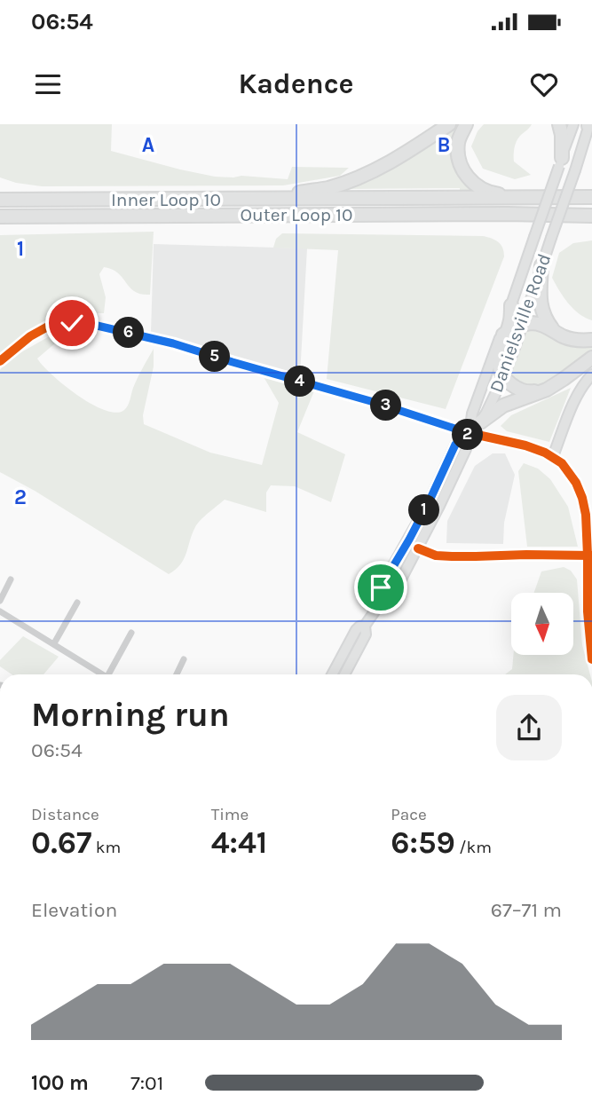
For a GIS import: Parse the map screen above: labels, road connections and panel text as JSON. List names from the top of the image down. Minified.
{"streets":{"highway":["Inner Loop 10","Outer Loop 10"],"main road":["Danielsville Road"]},"north":"bottom","page":{"status":"06:54","header":"Kadence","pins":["6","5","4","3","2","1"],"heading":["Morning run","06:54"],"stats":[["Distance","0.67 km"],["Time","4:41"],["Pace","6:59 /km"]],"chart":["Elevation","67–71 m"],"list":[{"name":"100 m","note":"7:01"}]},"grid":{"columns":["A","B"],"rows":["1","2"]}}
